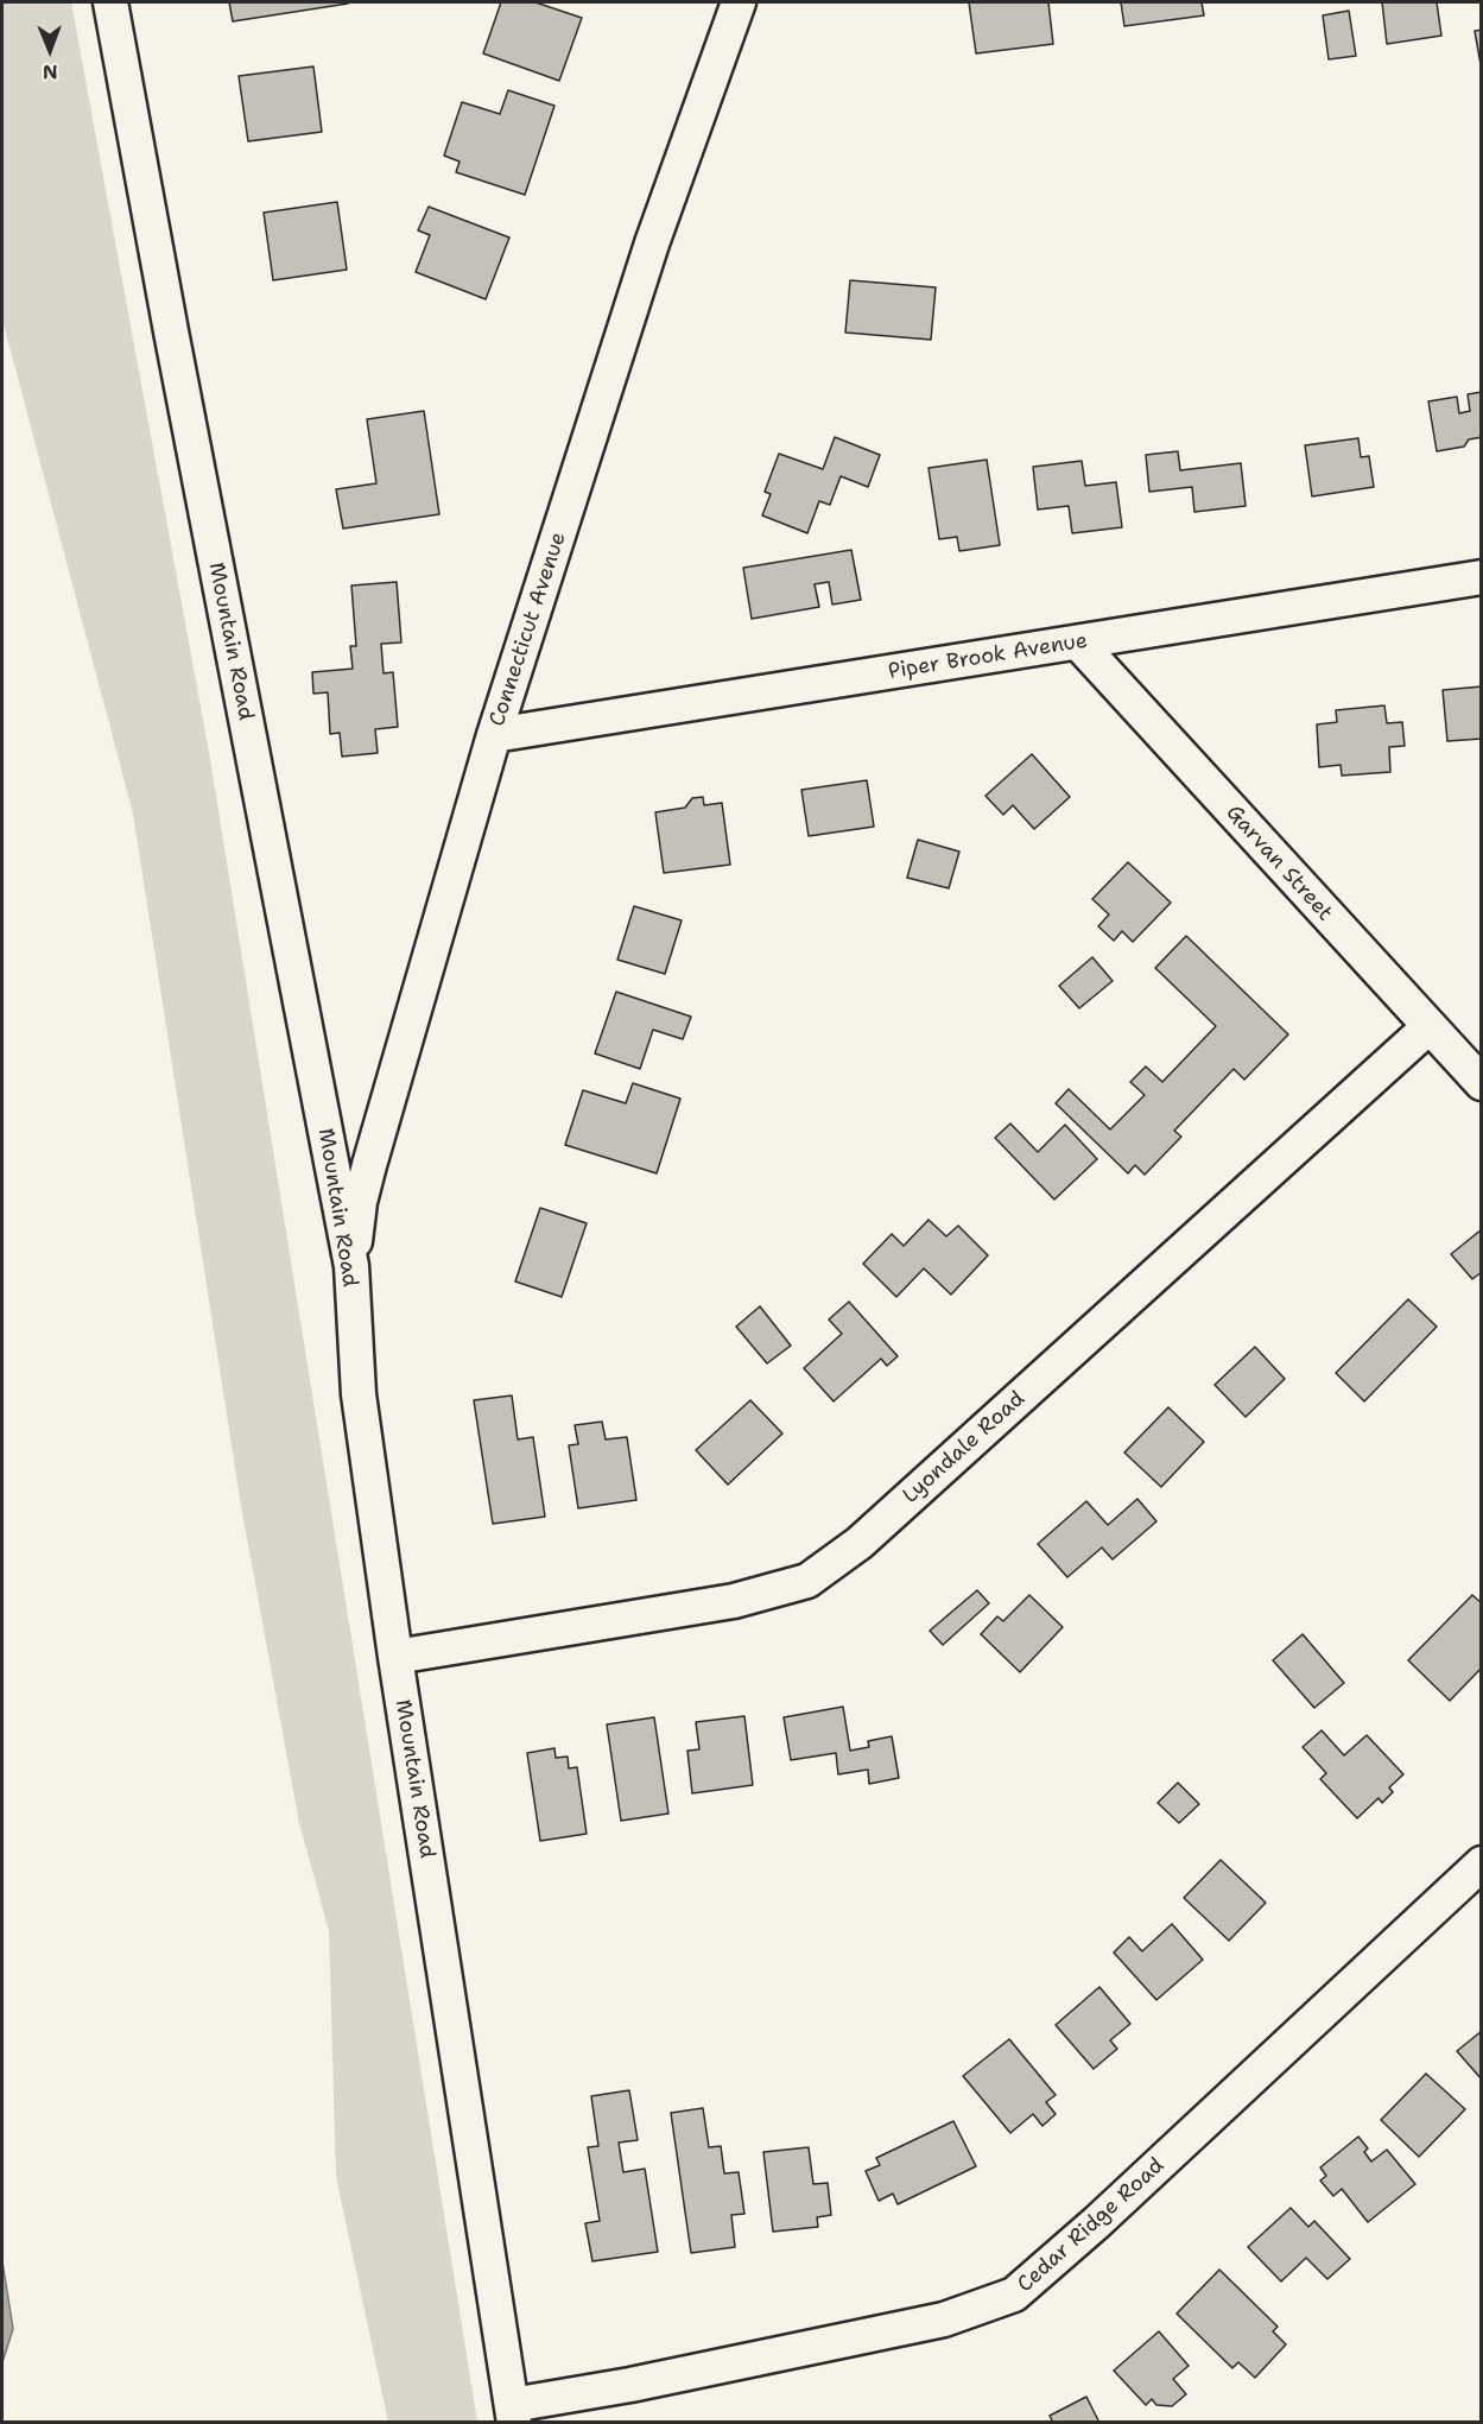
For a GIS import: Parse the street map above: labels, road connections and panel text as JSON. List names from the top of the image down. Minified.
{"streets":{"street":["Connecticut Avenue","Mountain Road","Piper Brook Avenue","Garvan Street","Lyondale Road","Cedar Ridge Road"]},"crossings":[["Connecticut Avenue","Mountain Road"],["Connecticut Avenue","Piper Brook Avenue"],["Mountain Road","Lyondale Road"],["Mountain Road","Cedar Ridge Road"],["Piper Brook Avenue","Garvan Street"],["Garvan Street","Lyondale Road"]],"north":"bottom"}
